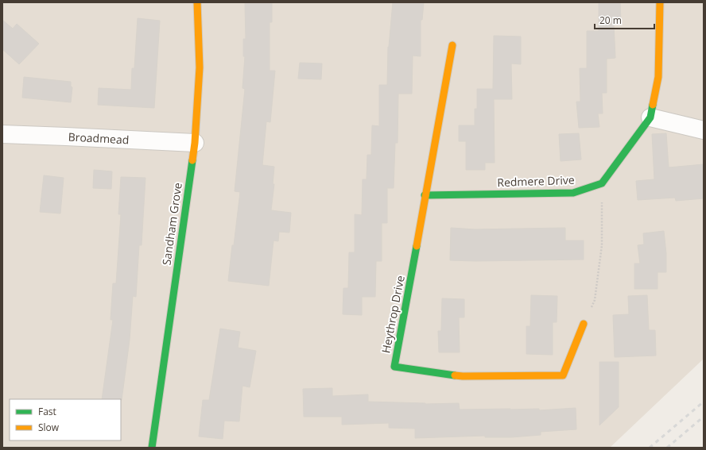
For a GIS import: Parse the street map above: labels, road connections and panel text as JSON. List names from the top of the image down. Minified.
{"streets":{"street":["Broadmead","Redmere Drive","Sandham Grove","Heythrop Drive"]},"crossings":[["Broadmead","Sandham Grove"],["Redmere Drive","Heythrop Drive"]],"legend":["Fast","Slow"],"scale_bar":"20 m"}
